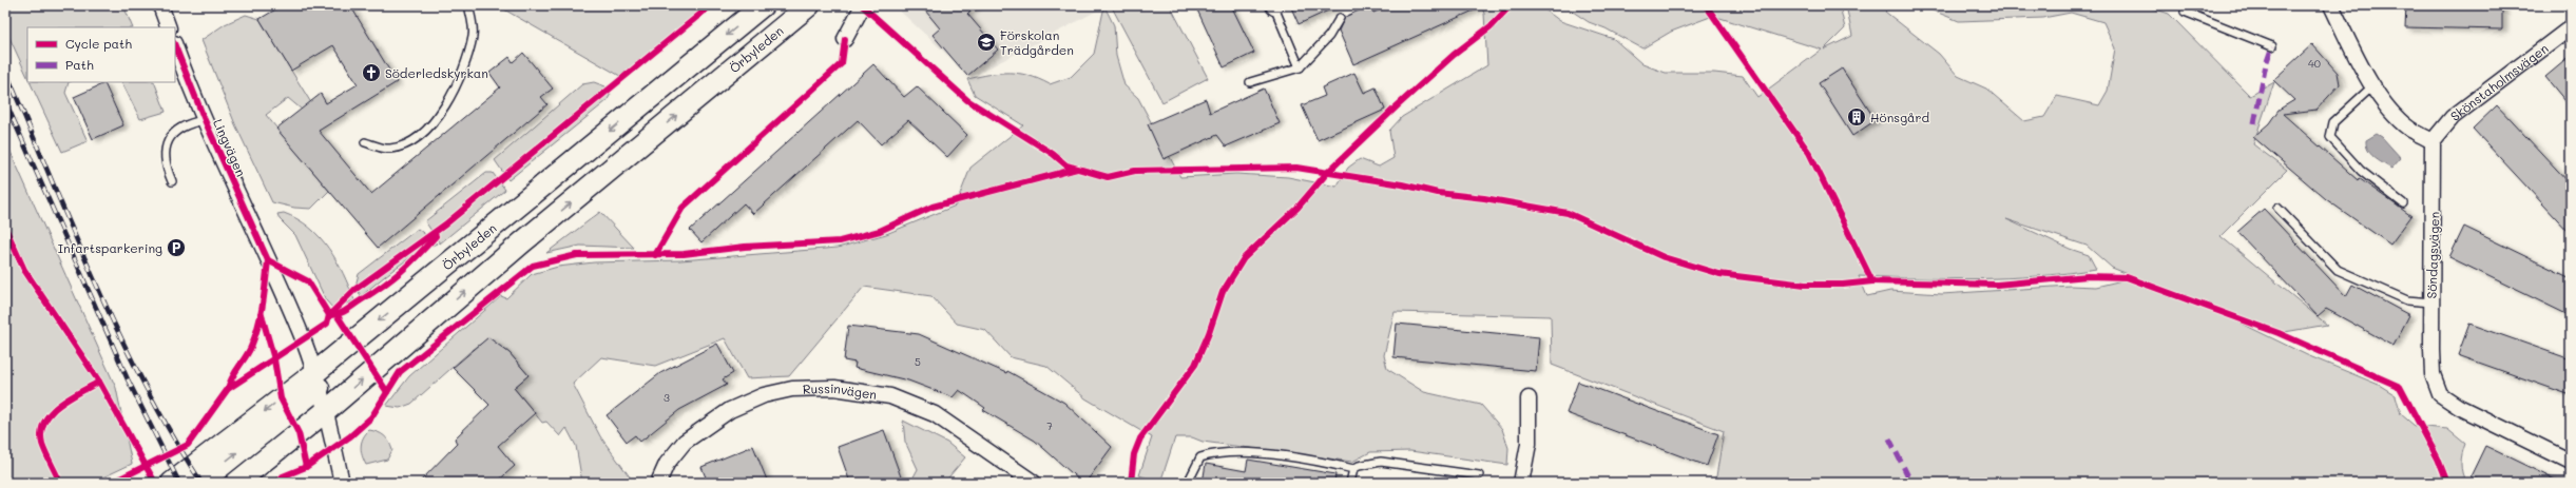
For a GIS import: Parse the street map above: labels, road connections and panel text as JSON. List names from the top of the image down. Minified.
{"streets":{"main road":["Örbyleden"],"street":["Skönstaholmsvägen","Lingvägen","Söndagsvägen","Russinvägen"]},"crossings":[["Örbyleden","Lingvägen"],["Skönstaholmsvägen","Söndagsvägen"]],"places":{"school or university":["Förskolan Trädgården"],"church":["Söderledskyrkan"],"building":["Hönsgård"],"parking":["Infartsparkering"]},"house_numbers":["40","5","3","7"],"legend":["Cycle path","Path"]}
